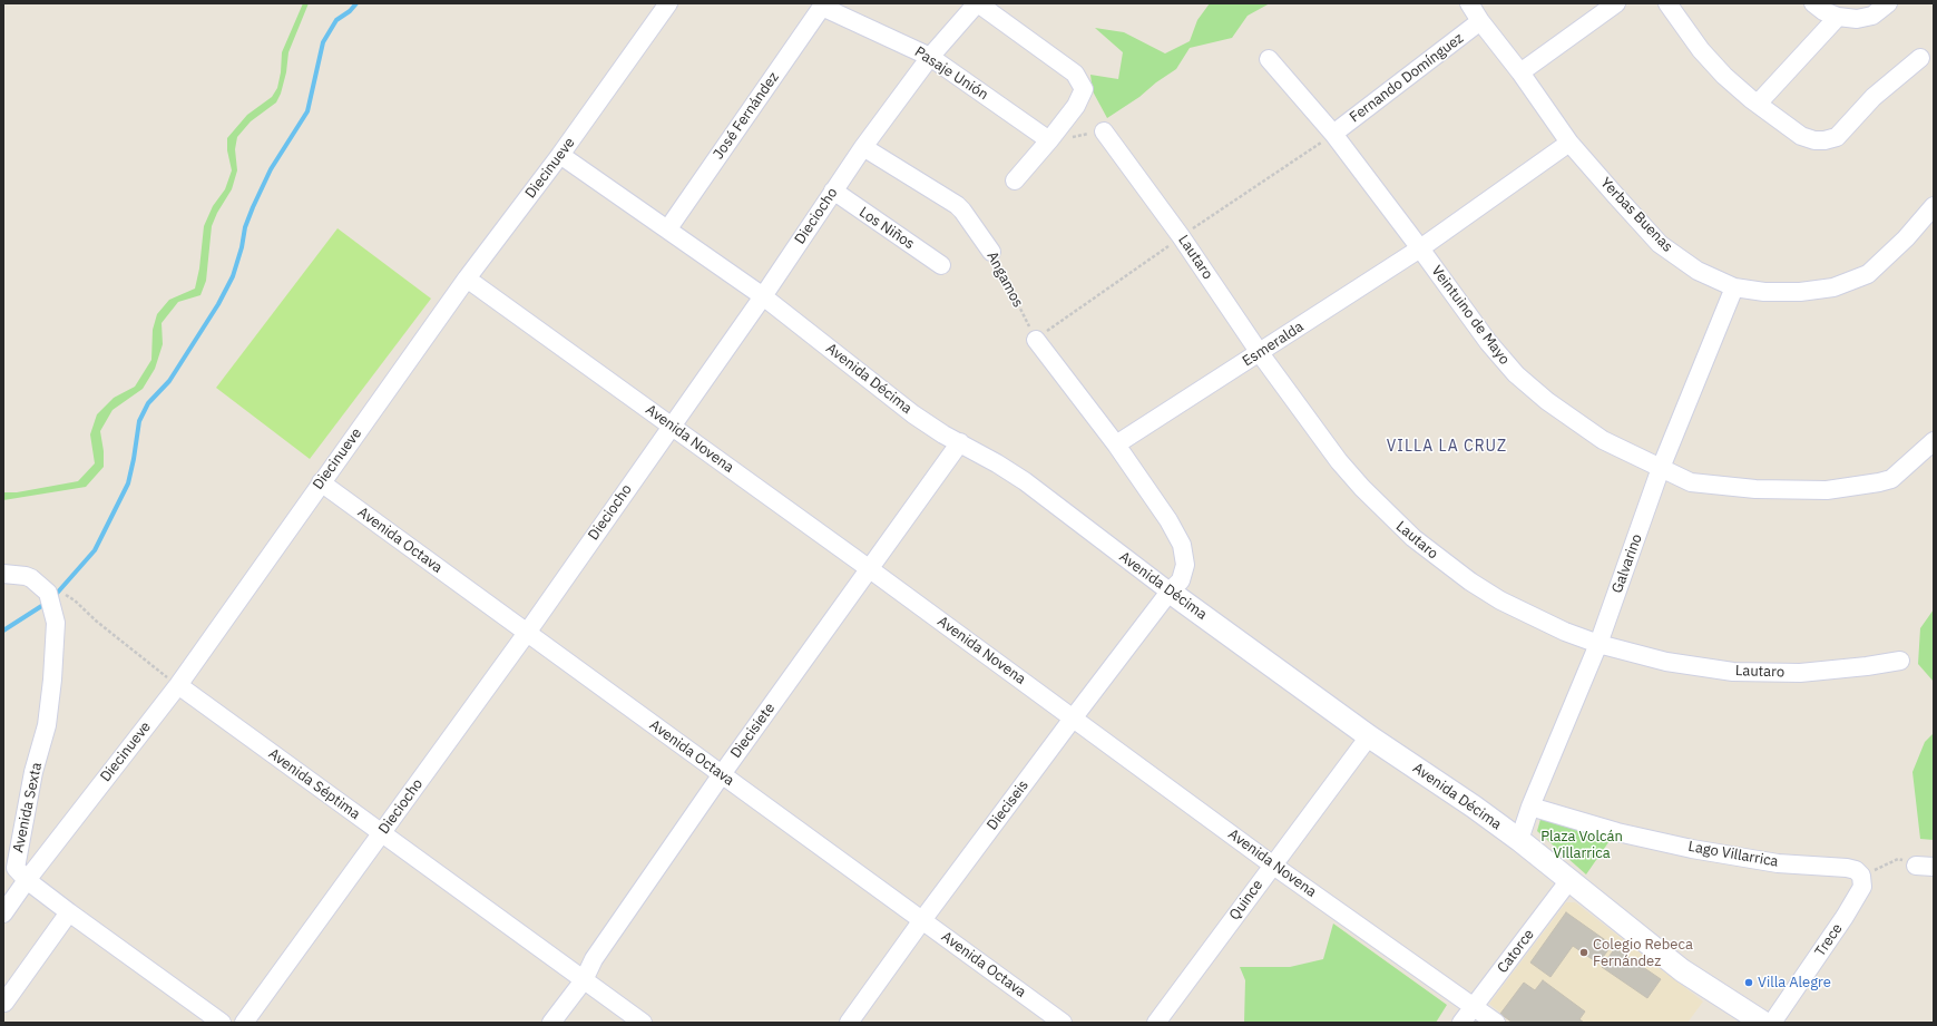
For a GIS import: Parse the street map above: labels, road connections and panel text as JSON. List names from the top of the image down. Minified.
{"streets":{"street":["Pasaje Unión","Fernando Domínguez","José Fernández","Diecinueve","Yerbas Buenas","Dieciocho","Los Niños","Lautaro","Angamos","Veintuino de Mayo","Esmeralda","Avenida Décima","Avenida Novena","Avenida Octava","Galvarino","Diecisiete","Avenida Séptima","Dieciseis","Avenida Sexta","Lago Villarrica","Quince","Trece","Catorce"]},"crossings":[["Pasaje Unión","José Fernández"],["Pasaje Unión","Dieciocho"],["Fernando Domínguez","Yerbas Buenas"],["Fernando Domínguez","Veintuino de Mayo"],["José Fernández","Avenida Décima"],["Diecinueve","Avenida Décima"],["Diecinueve","Avenida Novena"],["Diecinueve","Avenida Octava"],["Diecinueve","Avenida Séptima"],["Diecinueve","Avenida Sexta"],["Yerbas Buenas","Esmeralda"],["Yerbas Buenas","Galvarino"],["Dieciocho","Los Niños"],["Dieciocho","Angamos"],["Dieciocho","Avenida Décima"],["Dieciocho","Avenida Novena"],["Dieciocho","Avenida Octava"],["Dieciocho","Avenida Séptima"],["Lautaro","Esmeralda"],["Lautaro","Galvarino"],["Veintuino de Mayo","Esmeralda"],["Veintuino de Mayo","Galvarino"],["Avenida Décima","Galvarino"],["Avenida Décima","Diecisiete"],["Avenida Décima","Dieciseis"],["Avenida Décima","Quince"],["Avenida Décima","Catorce"],["Avenida Novena","Diecisiete"],["Avenida Novena","Dieciseis"],["Avenida Novena","Quince"],["Avenida Novena","Catorce"],["Avenida Octava","Diecisiete"],["Avenida Octava","Dieciseis"],["Galvarino","Lago Villarrica"],["Diecisiete","Avenida Séptima"],["Lago Villarrica","Trece"]],"districts":["VILLA LA CRUZ"],"parks":["Plaza Volcán Villarrica"],"places":["Colegio Rebeca Fernández","Villa Alegre"]}
